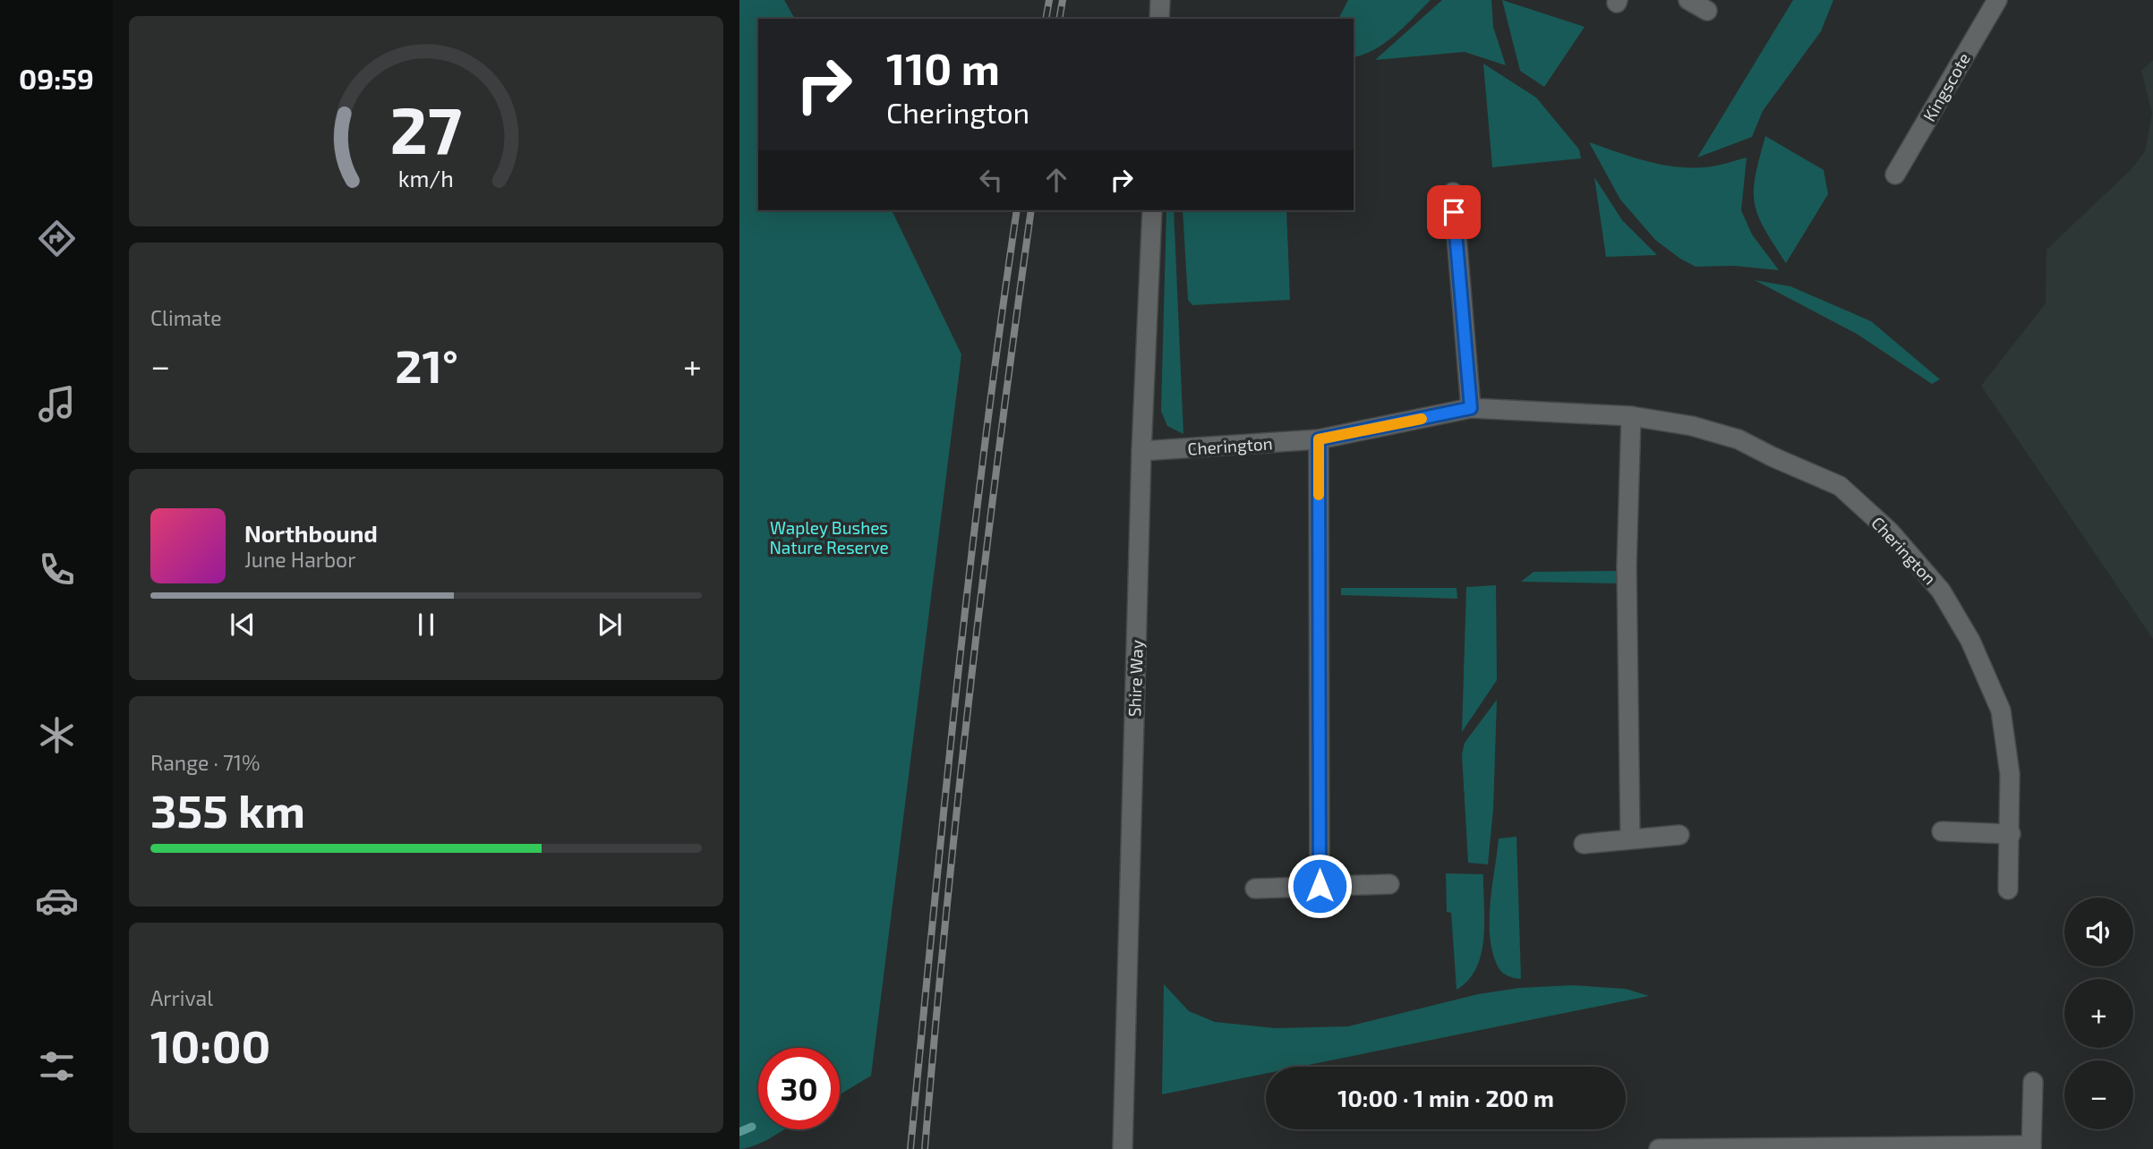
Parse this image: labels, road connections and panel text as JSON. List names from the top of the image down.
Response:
{
  "streets": {
    "street": ["Kingscote", "Cherington", "Shire Way"]
  },
  "crossings": [
    ["Cherington", "Shire Way"]
  ],
  "parks": ["Wapley Bushes Nature Reserve"],
  "page": {
    "tabs": "09:59",
    "turn": ["110 m", "Cherington"],
    "tile": [
      "Climate",
      ["Range · 71%", "355 km"],
      ["Arrival", "10:00"]
    ],
    "heat": ["−", "21°", "+"],
    "song": ["Northbound", "June Harbor"],
    "map_buttons": ["+", "−"],
    "limit": "30",
    "trip": "10:00 · 1 min · 200 m",
    "gauge": ["27", "km/h"]
  }
}
